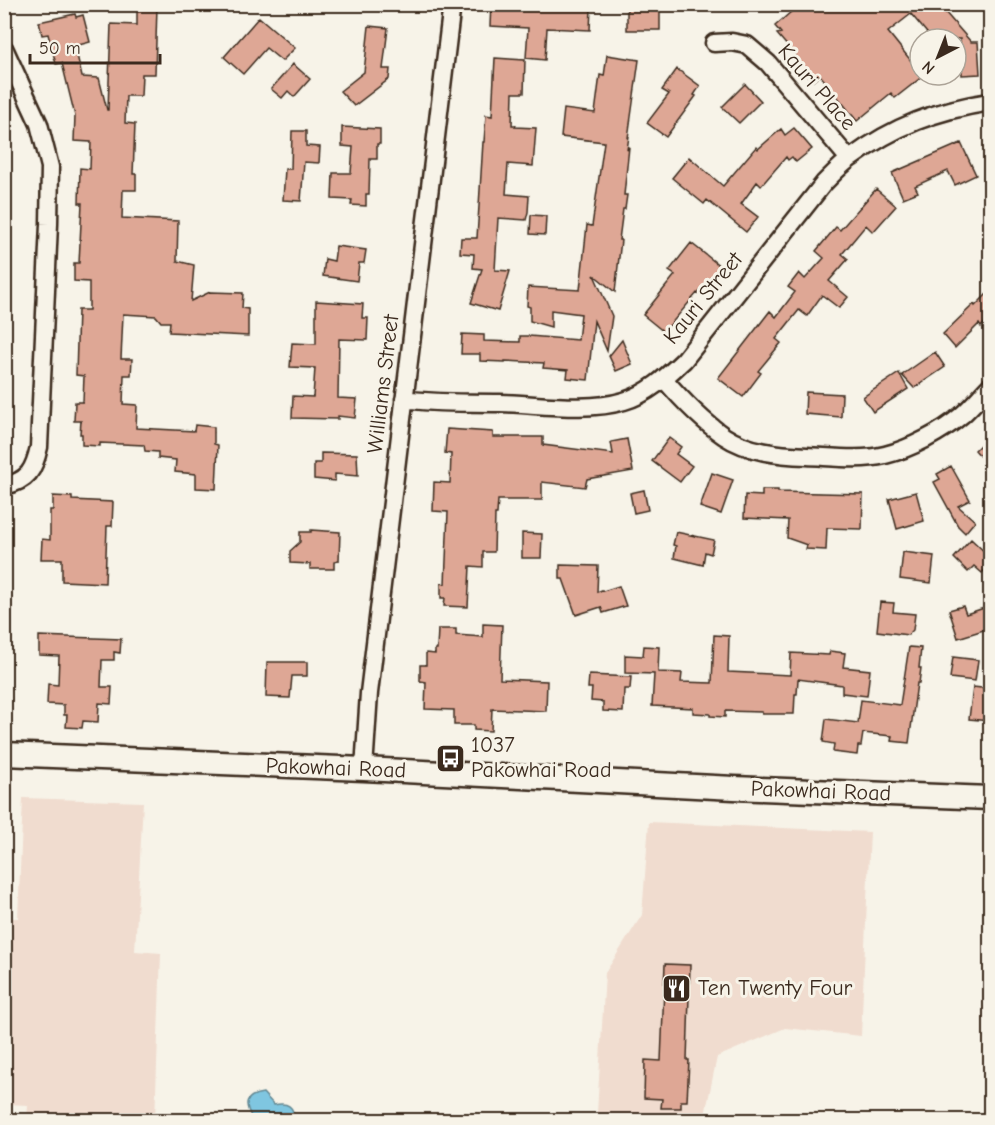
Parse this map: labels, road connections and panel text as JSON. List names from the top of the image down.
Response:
{
  "streets": {
    "main road": ["Pakowhai Road"],
    "street": ["Kauri Place", "Kauri Street", "Williams Street"]
  },
  "crossings": [
    ["Kauri Place", "Kauri Street"],
    ["Kauri Street", "Williams Street"],
    ["Williams Street", "Pakowhai Road"]
  ],
  "places": {
    "bus stop": ["1037 Pakowhai Road"],
    "restaurant": ["Ten Twenty Four"]
  },
  "scale_bar": "50 m",
  "north": "bottom left"
}
